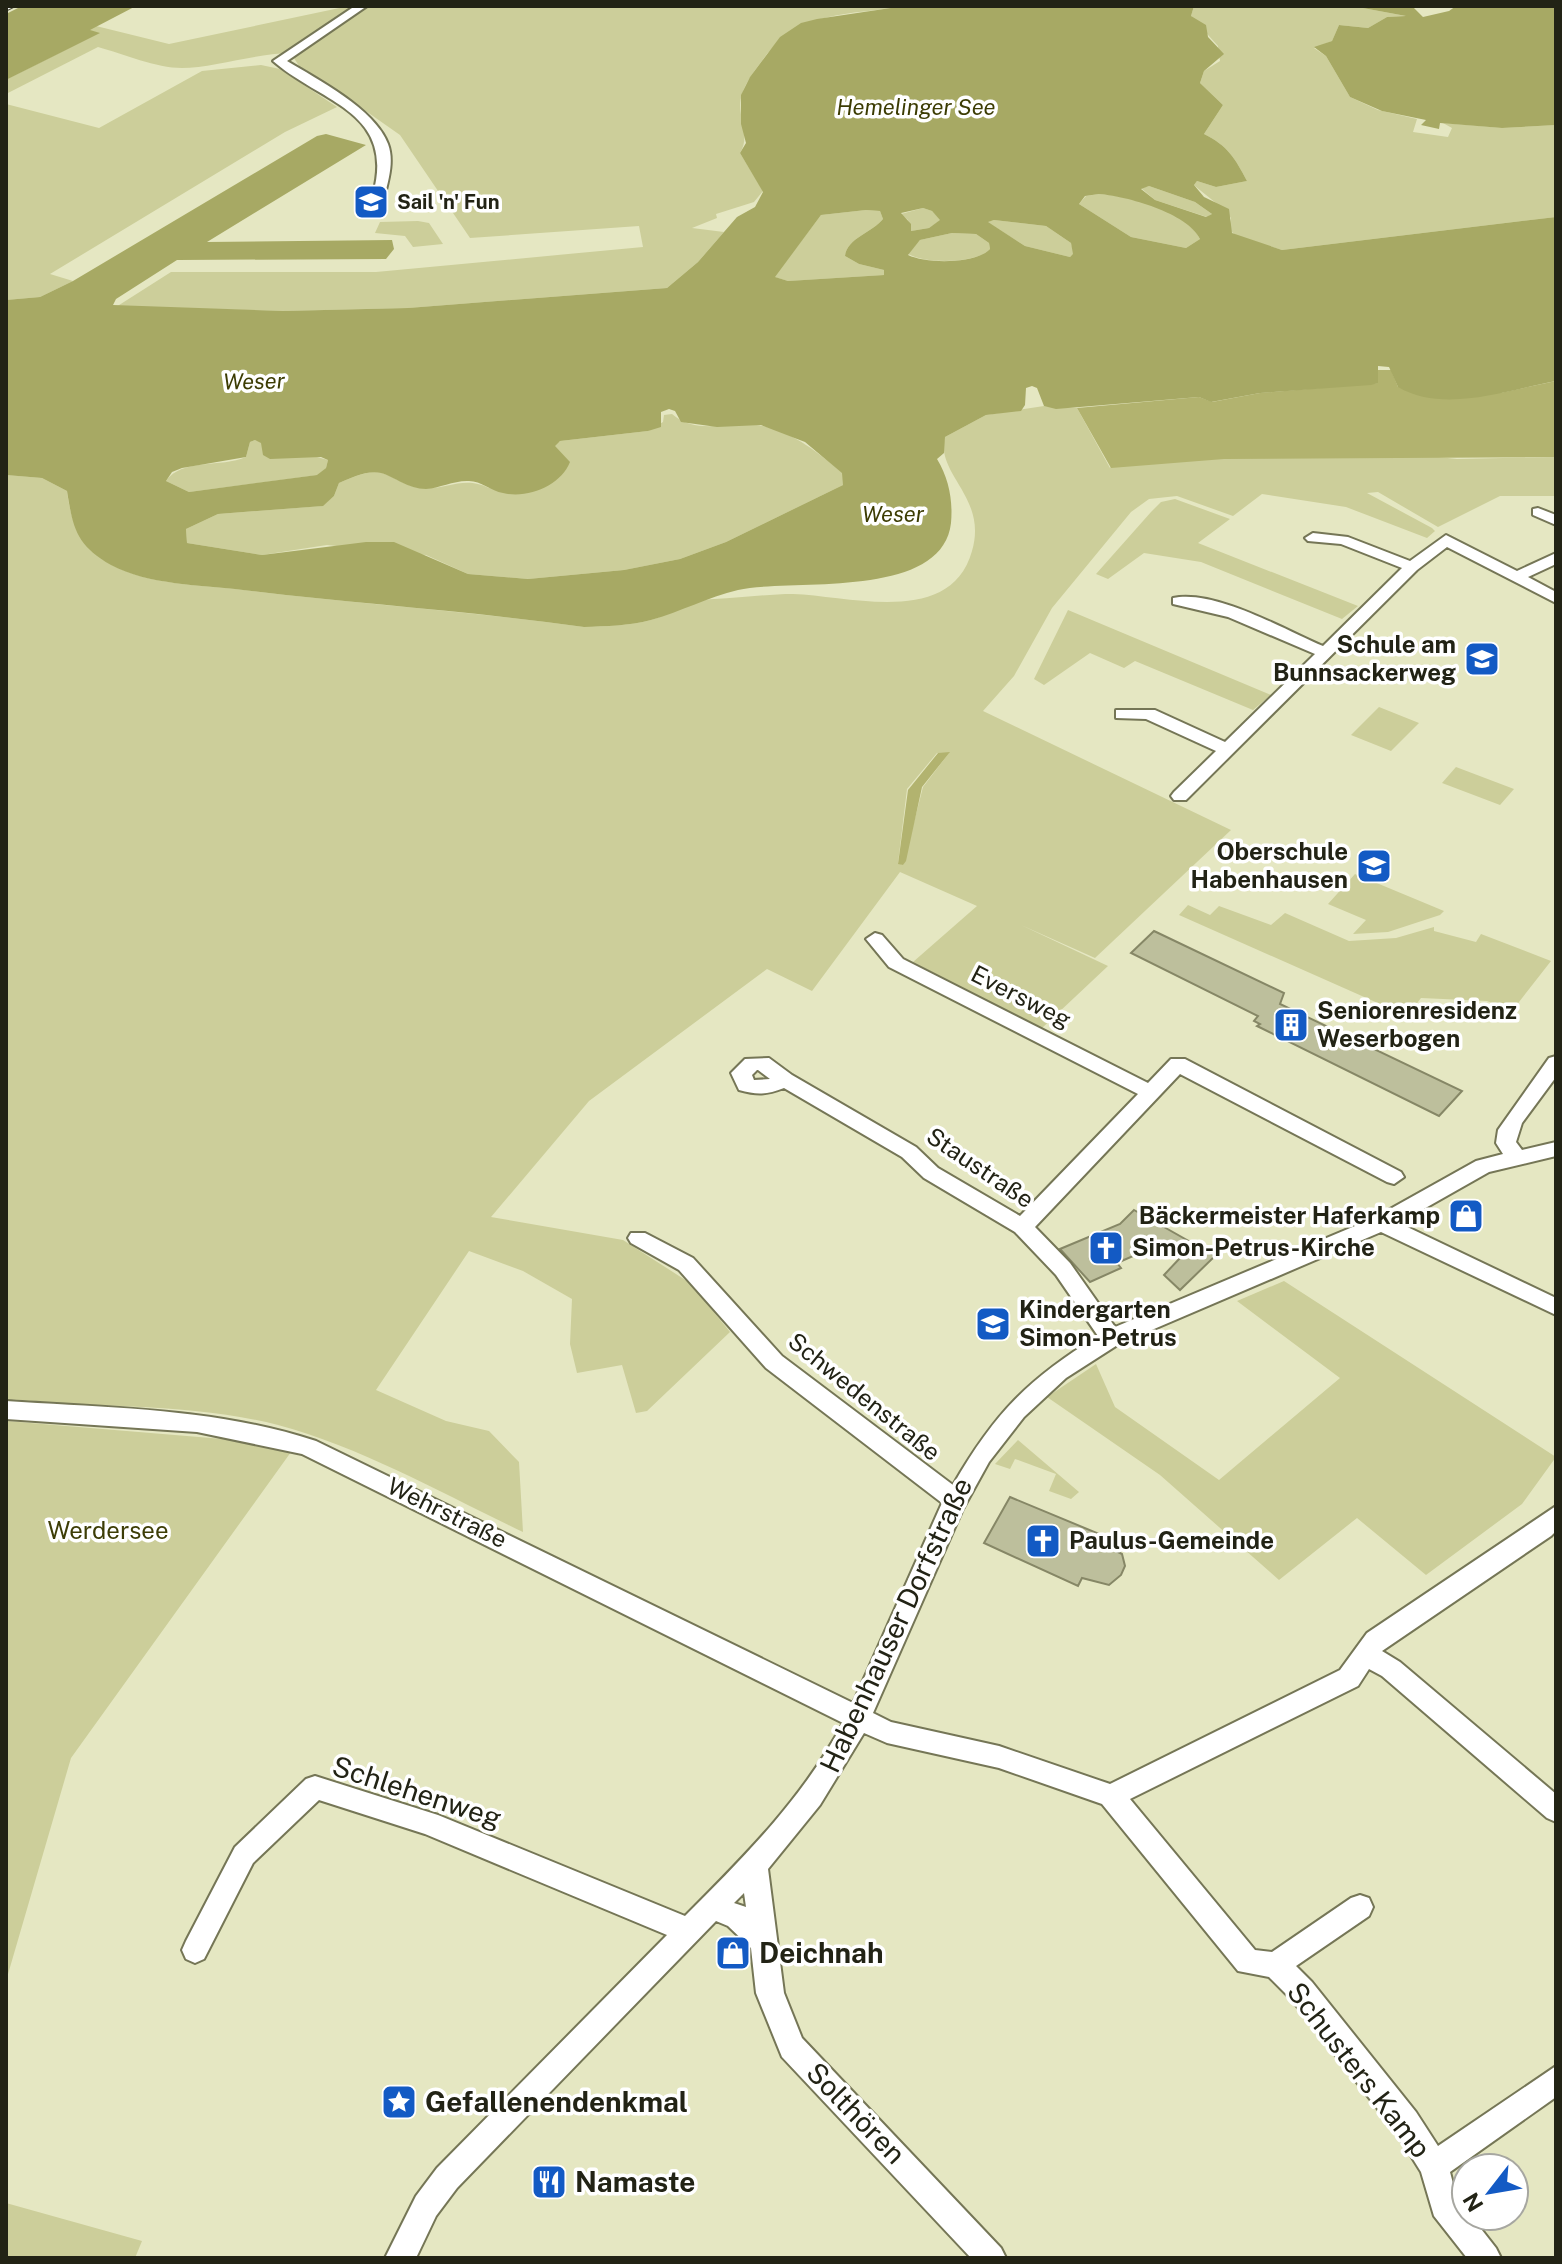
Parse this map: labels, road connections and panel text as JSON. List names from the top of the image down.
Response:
{
  "streets": {
    "street": [
      "Eversweg",
      "Staustraße",
      "Schwedenstraße",
      "Wehrstraße",
      "Habenhauser Dorfstraße",
      "Schlehenweg",
      "Schusters Kamp",
      "Solthören"
    ]
  },
  "crossings": [
    ["Staustraße", "Habenhauser Dorfstraße"],
    ["Schwedenstraße", "Habenhauser Dorfstraße"],
    ["Wehrstraße", "Habenhauser Dorfstraße"],
    ["Wehrstraße", "Schusters Kamp"],
    ["Habenhauser Dorfstraße", "Schlehenweg"],
    ["Habenhauser Dorfstraße", "Solthören"]
  ],
  "water": ["Hemelinger See", "Weser"],
  "parks": ["Werdersee"],
  "places": {
    "school or university": [
      "Sail 'n' Fun",
      "Schule am Bunnsackerweg",
      "Oberschule Habenhausen",
      "Kindergarten Simon-Petrus"
    ],
    "building": ["Seniorenresidenz Weserbogen"],
    "shop": ["Bäckermeister Haferkamp", "Deichnah"],
    "church": ["Simon-Petrus-Kirche", "Paulus-Gemeinde"],
    "place": ["Gefallenendenkmal"],
    "restaurant": ["Namaste"]
  },
  "north": "bottom left"
}
